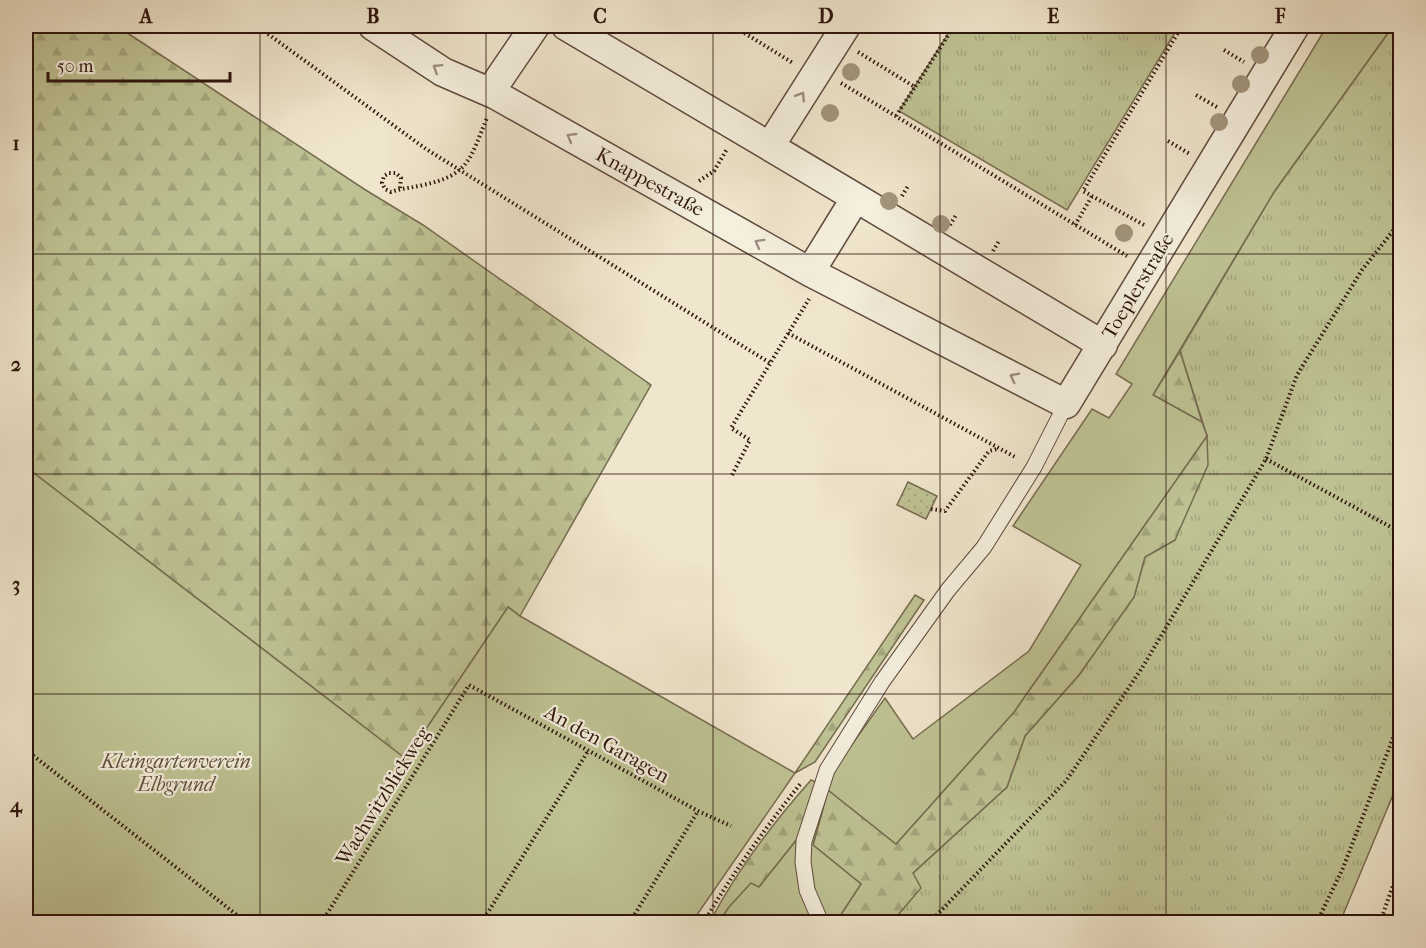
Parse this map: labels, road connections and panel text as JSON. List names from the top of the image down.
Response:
{
  "streets": {
    "street": ["Knappestraße", "Toeplerstraße"],
    "path": ["An den Garagen", "Wachwitzblickweg"]
  },
  "crossings": [
    ["Knappestraße", "Toeplerstraße"],
    ["An den Garagen", "Wachwitzblickweg"]
  ],
  "parks": ["Kleingartenverein Elbgrund"],
  "scale_bar": "50 m",
  "grid": {
    "columns": [
      "A",
      "B",
      "C",
      "D",
      "E",
      "F"
    ],
    "rows": [
      "1",
      "2",
      "3",
      "4"
    ]
  }
}
